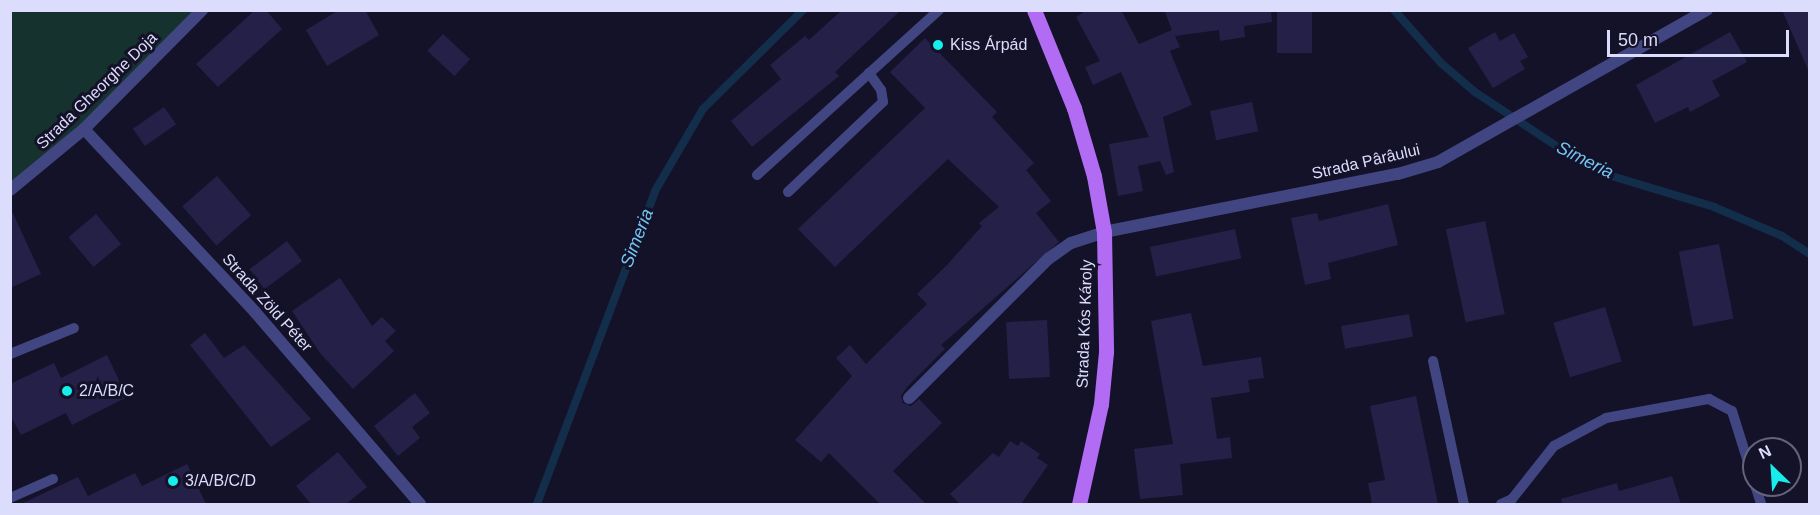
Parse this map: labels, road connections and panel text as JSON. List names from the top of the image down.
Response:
{
  "streets": {
    "main road": ["Strada Kós Károly"],
    "street": ["Strada Gheorghe Doja", "Strada Pârâului", "Strada Zöld Péter"]
  },
  "crossings": [
    ["Strada Gheorghe Doja", "Strada Zöld Péter"],
    ["Strada Pârâului", "Strada Kós Károly"]
  ],
  "water": ["Simeria"],
  "places": ["Kiss Árpád", "2/A/B/C", "3/A/B/C/D"],
  "scale_bar": "50 m",
  "north": "top left"
}
